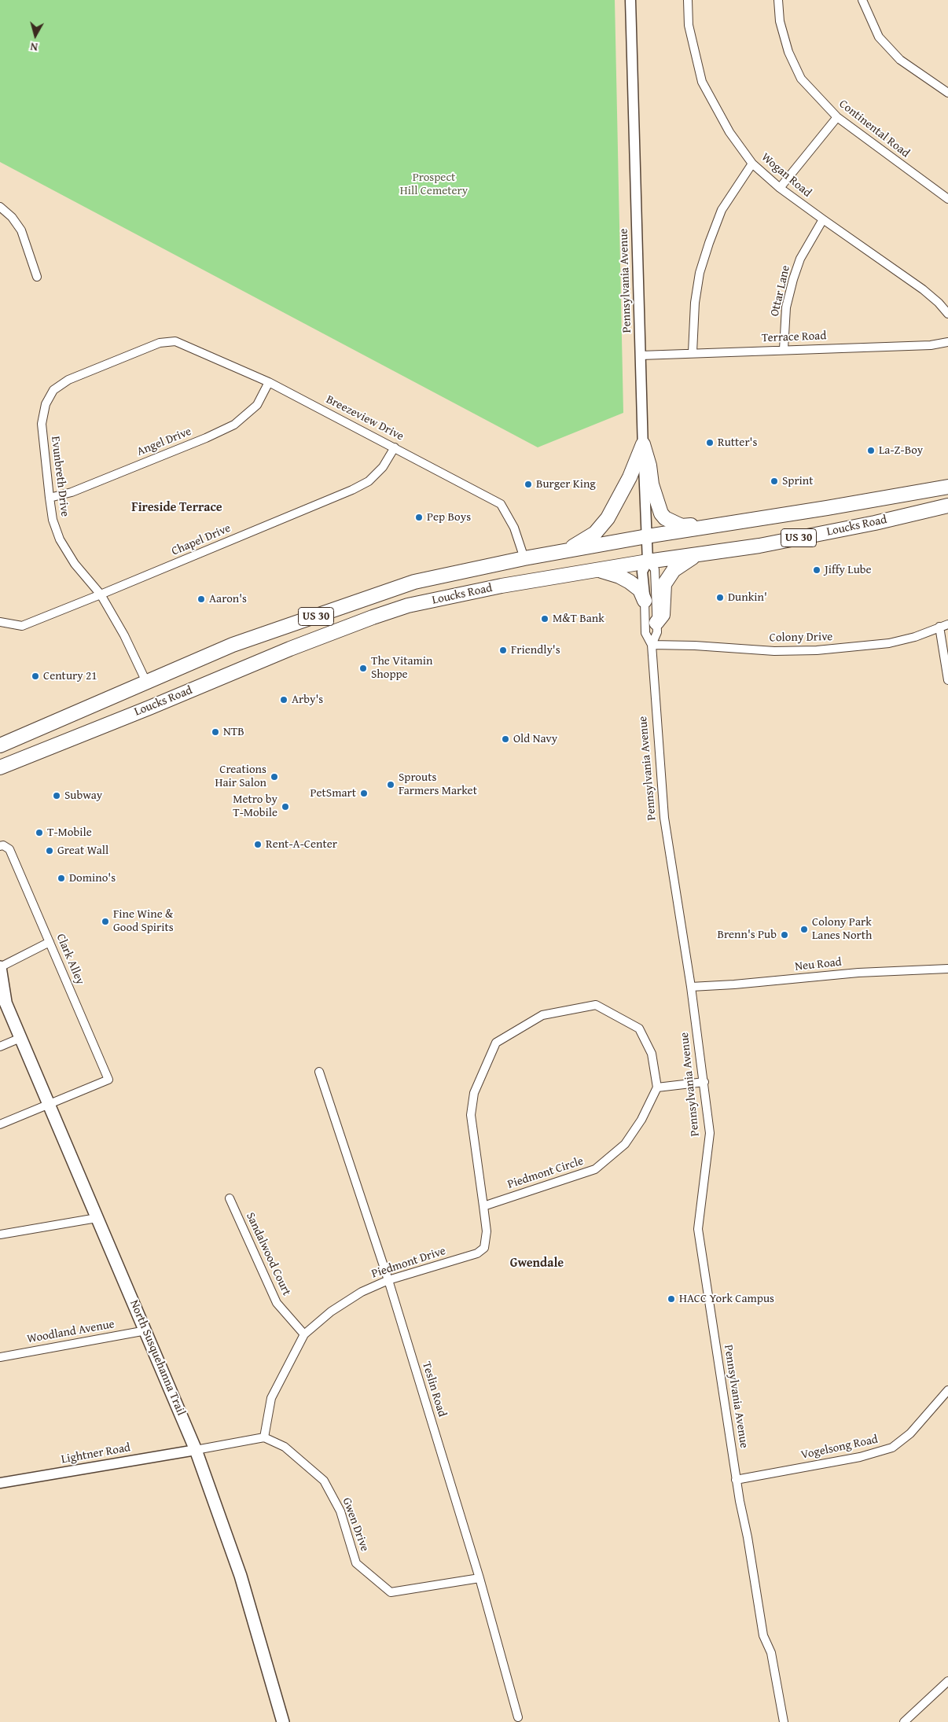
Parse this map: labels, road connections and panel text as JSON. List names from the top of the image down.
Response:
{
  "streets": {
    "highway": ["Loucks Road", "US 30"],
    "main road": ["North Susquehanna Trail"],
    "street": [
      "Continental Road",
      "Wogan Road",
      "Pennsylvania Avenue",
      "Ottar Lane",
      "Terrace Road",
      "Breezeview Drive",
      "Angel Drive",
      "Evunbreth Drive",
      "Chapel Drive",
      "Colony Drive",
      "Clark Alley",
      "Neu Road",
      "Piedmont Circle",
      "Sandalwood Court",
      "Piedmont Drive",
      "Woodland Avenue",
      "Teslin Road",
      "Vogelsong Road",
      "Lightner Road",
      "Gwen Drive"
    ]
  },
  "crossings": [
    ["Wogan Road", "Ottar Lane"],
    ["Pennsylvania Avenue", "Terrace Road"],
    ["Pennsylvania Avenue", "Loucks Road"],
    ["Pennsylvania Avenue", "Colony Drive"],
    ["Pennsylvania Avenue", "Neu Road"],
    ["Pennsylvania Avenue", "Vogelsong Road"],
    ["Ottar Lane", "Terrace Road"],
    ["Breezeview Drive", "Angel Drive"],
    ["Breezeview Drive", "Evunbreth Drive"],
    ["Breezeview Drive", "Loucks Road"],
    ["Breezeview Drive", "Chapel Drive"],
    ["Angel Drive", "Evunbreth Drive"],
    ["Evunbreth Drive", "Loucks Road"],
    ["Evunbreth Drive", "Chapel Drive"],
    ["Clark Alley", "North Susquehanna Trail"],
    ["Piedmont Circle", "Piedmont Drive"],
    ["Sandalwood Court", "Piedmont Drive"],
    ["Piedmont Drive", "Teslin Road"],
    ["Piedmont Drive", "Gwen Drive"],
    ["Woodland Avenue", "North Susquehanna Trail"],
    ["North Susquehanna Trail", "Lightner Road"],
    ["Teslin Road", "Gwen Drive"]
  ],
  "districts": ["Fireside Terrace", "Gwendale"],
  "parks": ["Prospect Hill Cemetery"],
  "places": [
    "Rutter's",
    "La-Z-Boy",
    "Sprint",
    "Burger King",
    "Pep Boys",
    "Jiffy Lube",
    "Dunkin'",
    "Aaron's",
    "M&T Bank",
    "Friendly's",
    "The Vitamin Shoppe",
    "Century 21",
    "Arby's",
    "NTB",
    "Old Navy",
    "Creations Hair Salon",
    "Sprouts Farmers Market",
    "PetSmart",
    "Subway",
    "Metro by T-Mobile",
    "T-Mobile",
    "Rent-A-Center",
    "Great Wall",
    "Domino's",
    "Fine Wine & Good Spirits",
    "Colony Park Lanes North",
    "Brenn's Pub",
    "HACC York Campus"
  ],
  "north": "bottom"
}
